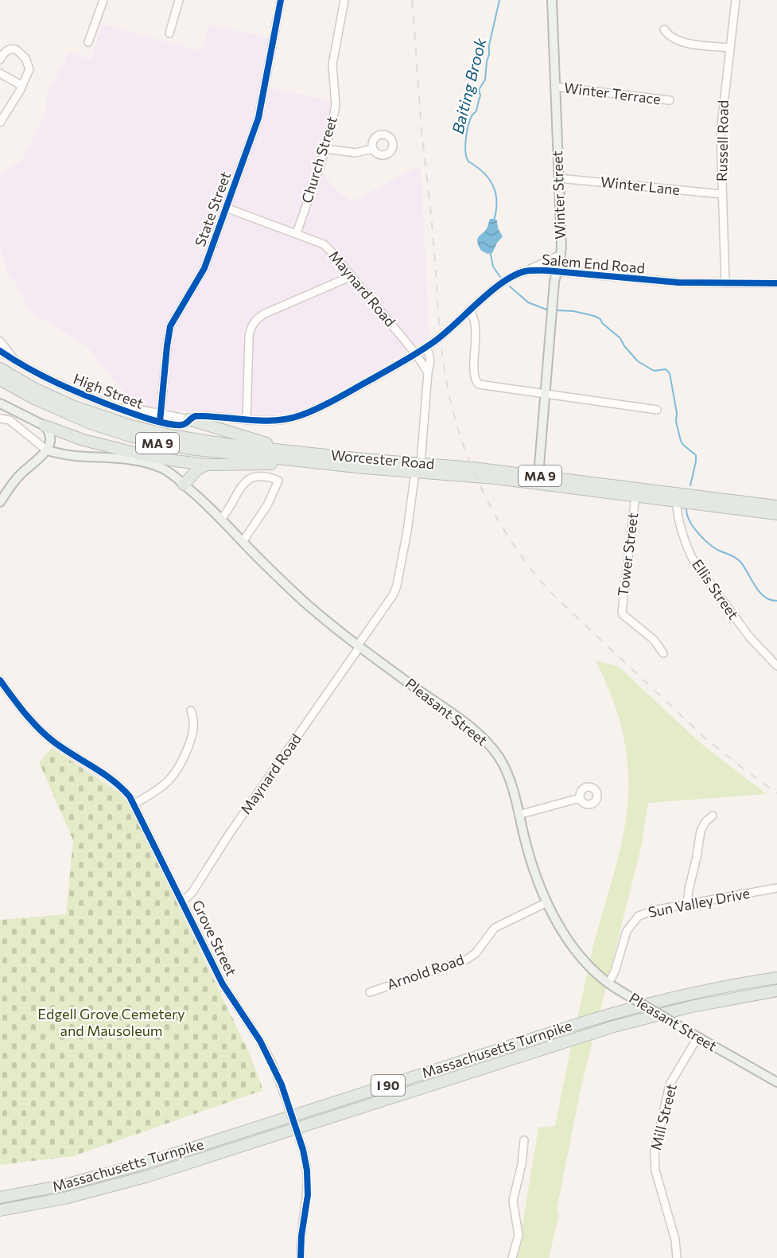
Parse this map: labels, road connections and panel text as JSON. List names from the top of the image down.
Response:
{
  "streets": {
    "highway": [
      "MA 9",
      "Worcester Road",
      "Massachusetts Turnpike",
      "I 90"
    ],
    "main road": ["Winter Street", "Pleasant Street"],
    "street": [
      "Winter Terrace",
      "Russell Road",
      "Church Street",
      "Winter Lane",
      "State Street",
      "Salem End Road",
      "Maynard Road",
      "High Street",
      "Tower Street",
      "Ellis Street",
      "Sun Valley Drive",
      "Grove Street",
      "Arnold Road",
      "Mill Street"
    ]
  },
  "crossings": [
    ["Winter Terrace", "Winter Street"],
    ["Russell Road", "Winter Lane"],
    ["Russell Road", "Salem End Road"],
    ["Church Street", "Maynard Road"],
    ["Winter Lane", "Winter Street"],
    ["Winter Street", "Salem End Road"],
    ["Winter Street", "Worcester Road"],
    ["State Street", "Maynard Road"],
    ["State Street", "High Street"],
    ["Salem End Road", "Maynard Road"],
    ["Salem End Road", "High Street"],
    ["Maynard Road", "Worcester Road"],
    ["Maynard Road", "Pleasant Street"],
    ["Maynard Road", "Grove Street"],
    ["Worcester Road", "Tower Street"],
    ["Worcester Road", "Ellis Street"],
    ["Pleasant Street", "Sun Valley Drive"],
    ["Pleasant Street", "Arnold Road"],
    ["Pleasant Street", "Mill Street"]
  ],
  "water": ["Baiting Brook"],
  "parks": ["Edgell Grove Cemetery and Mausoleum"]
}
